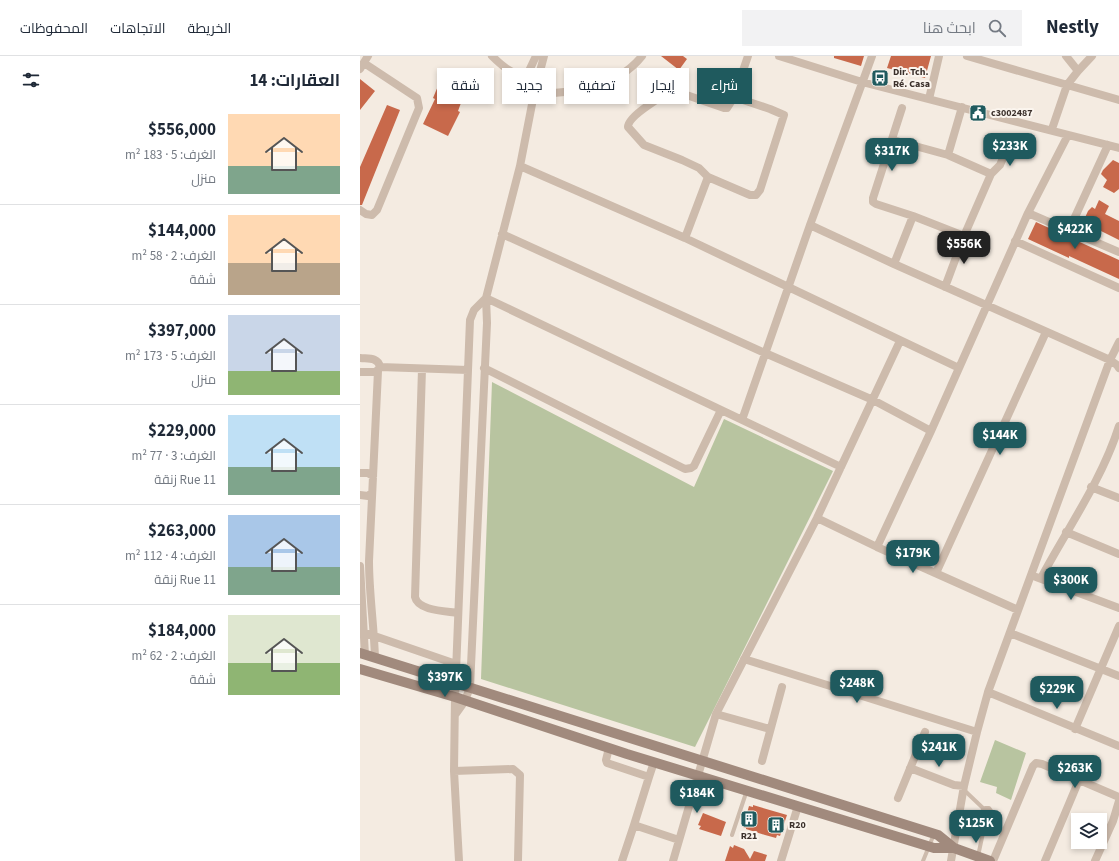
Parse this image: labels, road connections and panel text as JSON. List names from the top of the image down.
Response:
{
  "places": {
    "bus stop": ["Dir. Tch. Ré. Casa"],
    "public building": ["c3002487"],
    "building": ["R21", "R20"]
  },
  "page": {
    "header": "Nestly",
    "search": "ابحث هنا",
    "nav": ["الخريطة", "الاتجاهات", "المحفوظات"],
    "heading": "العقارات: 14",
    "chip": [
      "شراء",
      "إيجار",
      "تصفية",
      "جديد",
      "شقة"
    ],
    "list": [
      {
        "name": "$556,000",
        "note": "الغرف: 5 · 183 m² · منزل"
      },
      {
        "name": "$144,000",
        "note": "الغرف: 2 · 58 m² · شقة"
      },
      {
        "name": "$397,000",
        "note": "الغرف: 5 · 173 m² · منزل"
      },
      {
        "name": "$229,000",
        "note": "الغرف: 3 · 77 m² · Rue 11 زنقة"
      },
      {
        "name": "$263,000",
        "note": "الغرف: 4 · 112 m² · Rue 11 زنقة"
      },
      {
        "name": "$184,000",
        "note": "الغرف: 2 · 62 m² · شقة"
      }
    ],
    "price": [
      "$233K",
      "$317K",
      "$422K",
      "$556K",
      "$144K",
      "$179K",
      "$300K",
      "$397K",
      "$248K",
      "$229K",
      "$241K",
      "$263K",
      "$184K",
      "$125K"
    ]
  }
}
